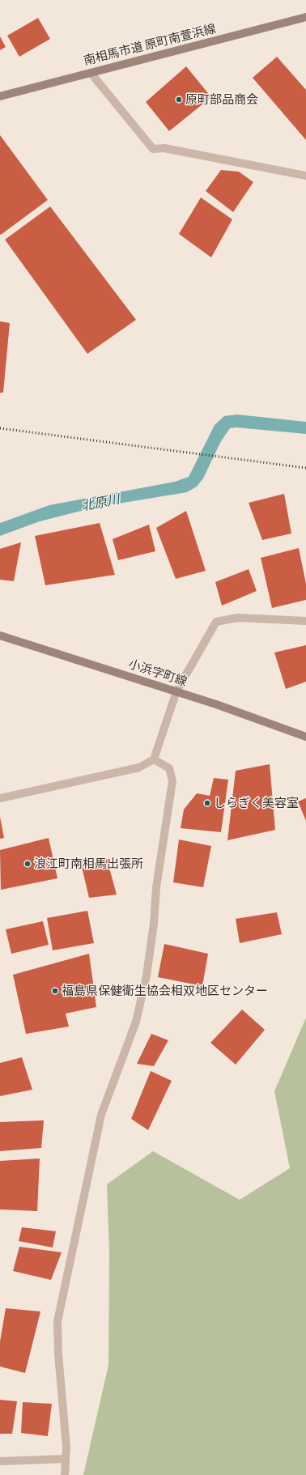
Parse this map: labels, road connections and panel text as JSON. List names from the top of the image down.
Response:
{
  "streets": {
    "main road": ["南相馬市道 原町南萱浜線", "小浜字町線"]
  },
  "water": ["北原川"],
  "places": [
    "原町部品商会",
    "しらぎく美容室",
    "浪江町南相馬出張所",
    "福島県保健衛生協会相双地区センター"
  ]
}
